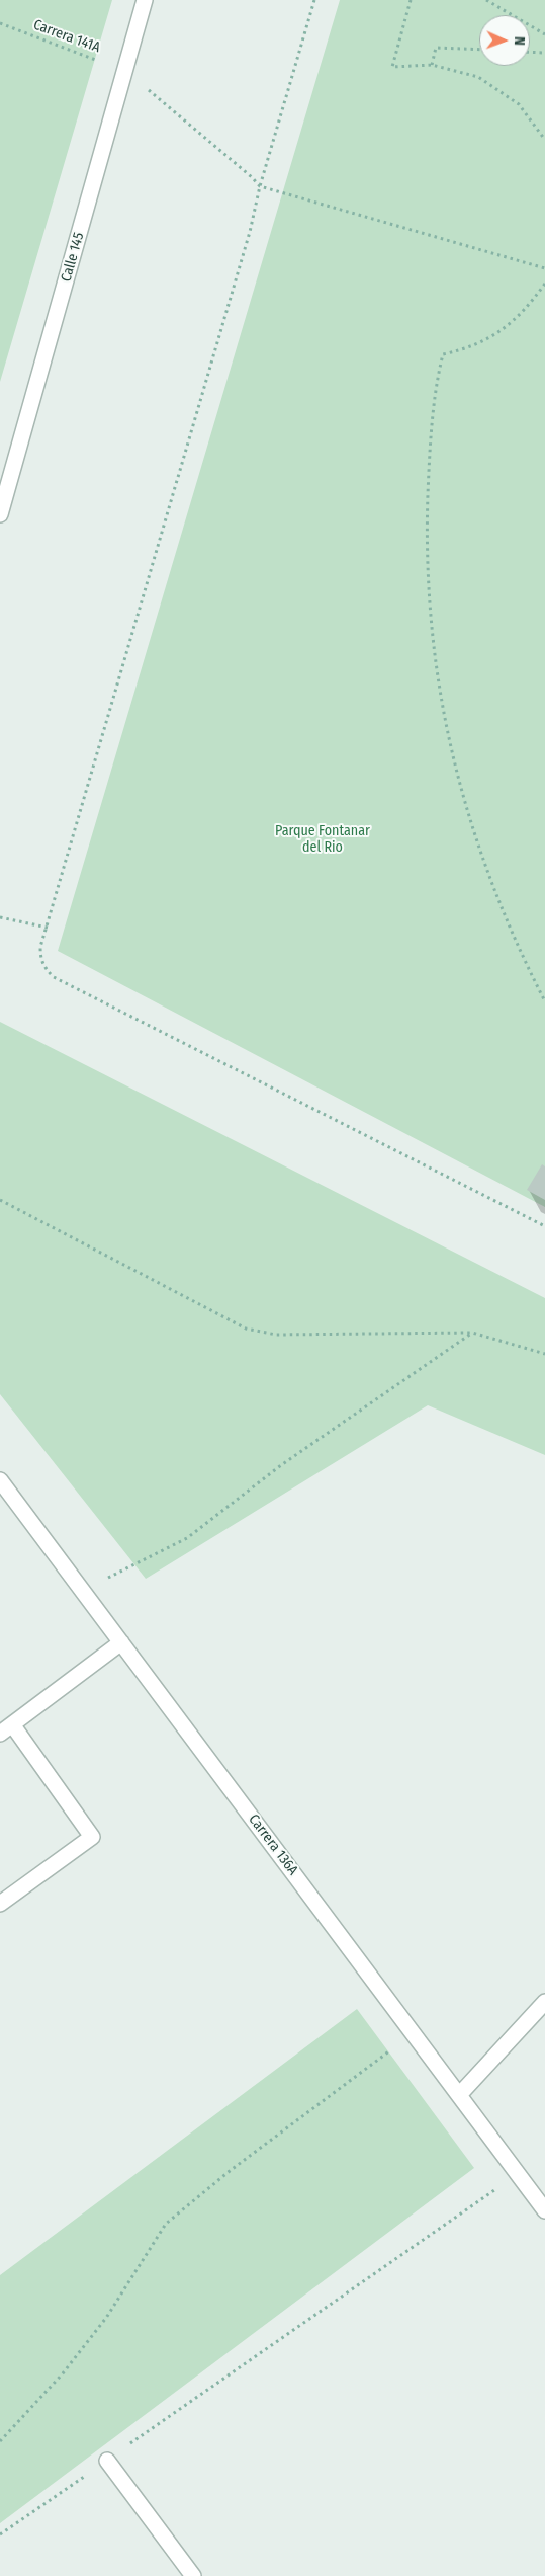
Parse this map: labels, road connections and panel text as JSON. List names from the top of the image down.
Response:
{
  "streets": {
    "street": ["Calle 145", "Carrera 136A"],
    "path": ["Carrera 141A"]
  },
  "crossings": [
    ["Carrera 141A", "Calle 145"]
  ],
  "parks": ["Parque Fontanar del Rio"],
  "north": "right"
}
